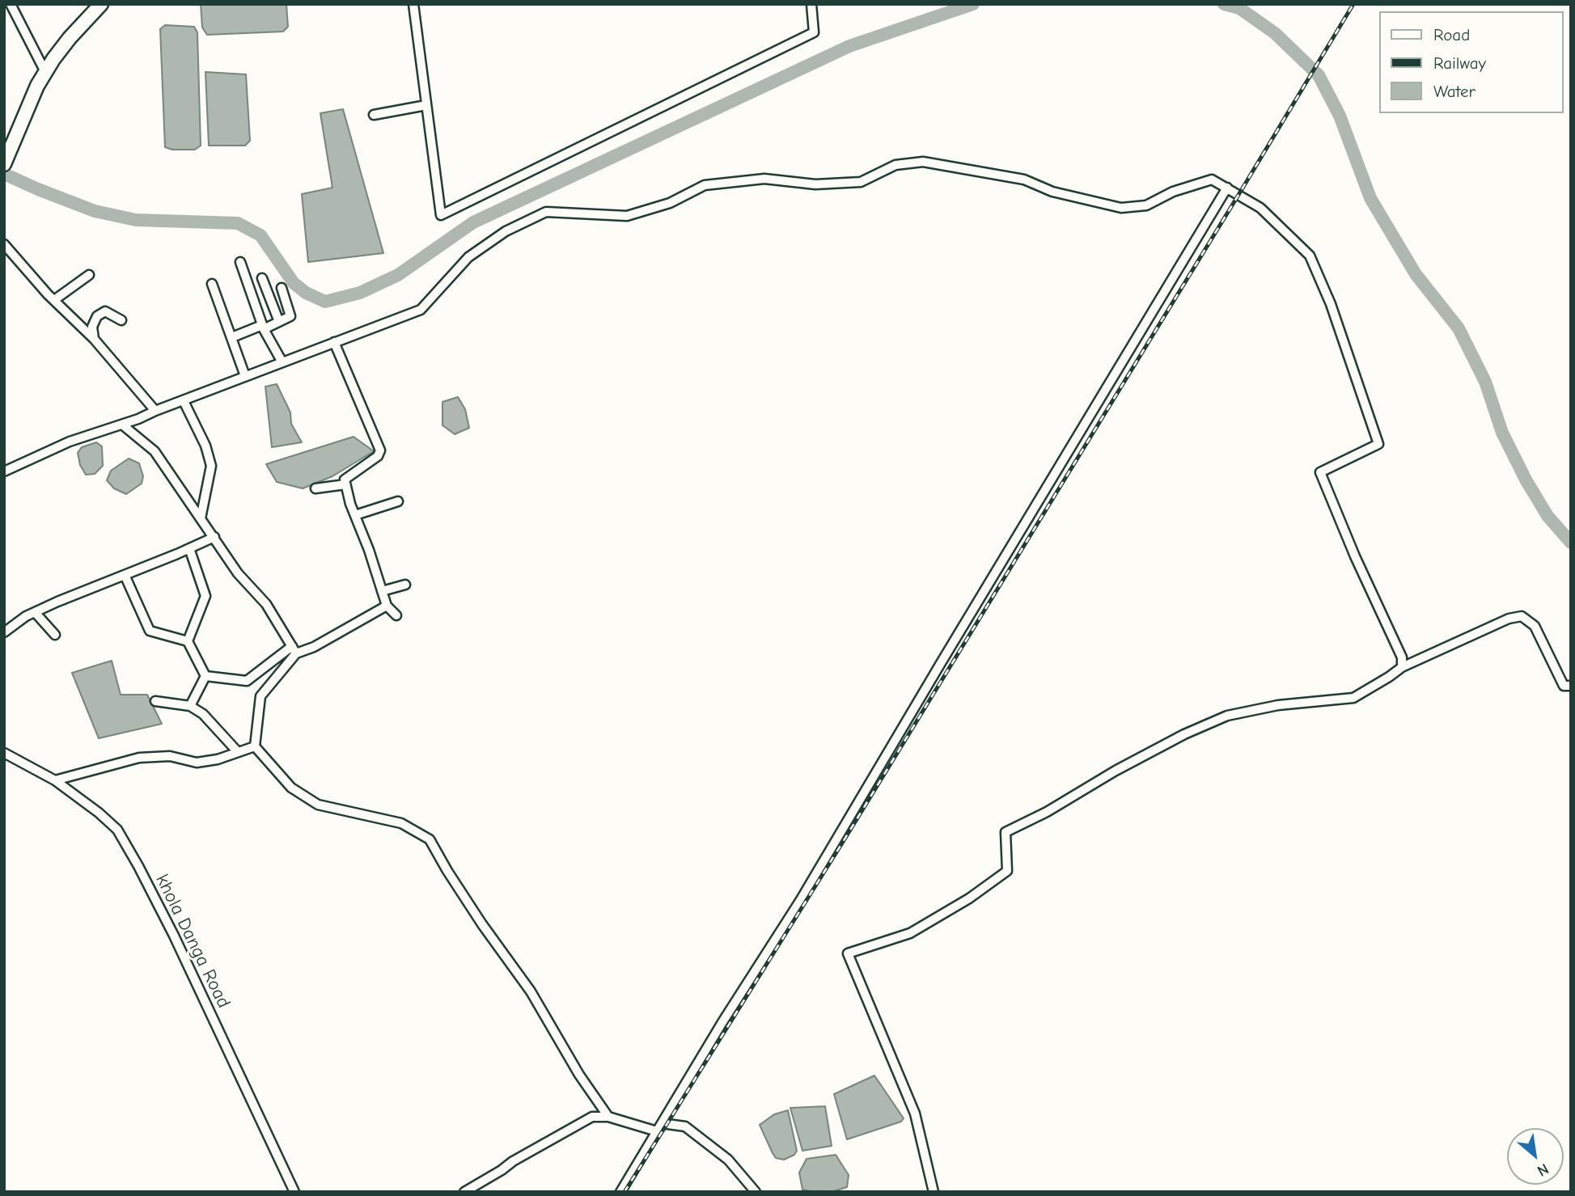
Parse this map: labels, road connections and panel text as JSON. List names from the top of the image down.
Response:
{
  "streets": {
    "street": ["khola Danga Road"]
  },
  "legend": ["Road", "Railway", "Water"],
  "north": "bottom right"
}
